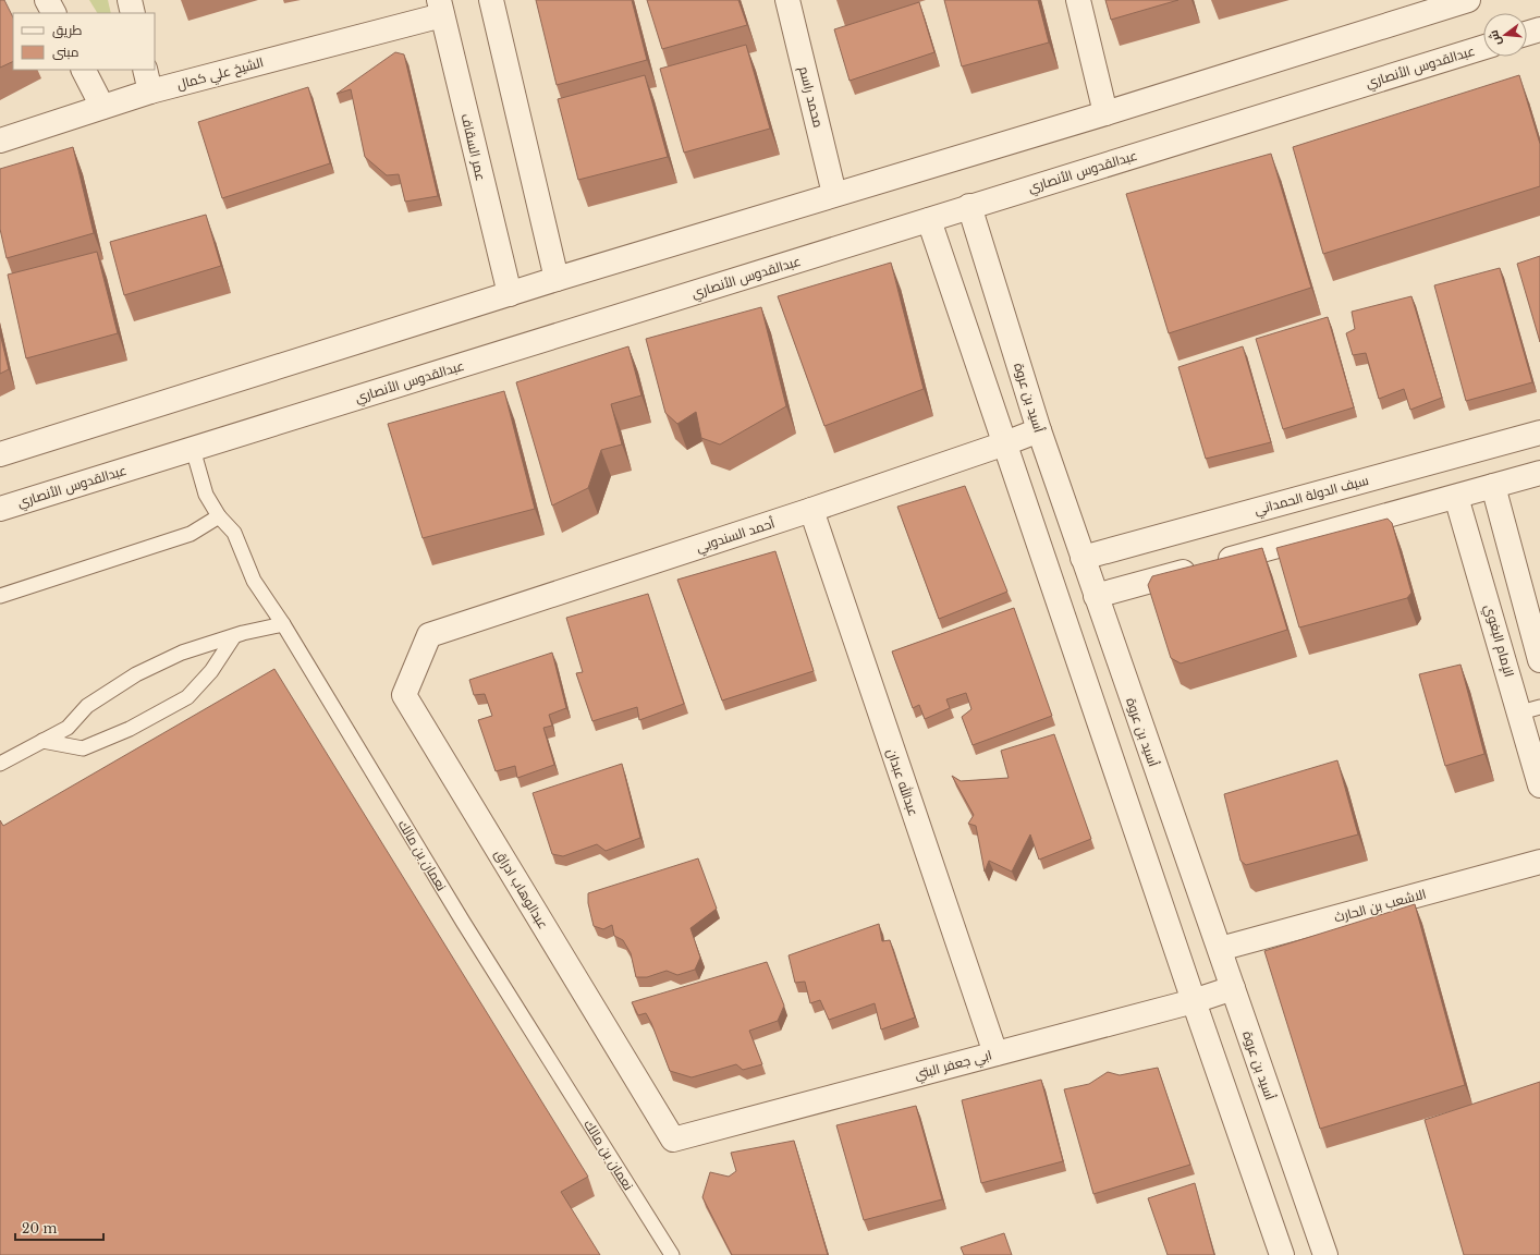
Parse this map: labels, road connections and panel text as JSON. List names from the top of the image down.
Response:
{
  "streets": {
    "street": [
      "عبدالقدوس الأنصاري",
      "الشيخ علي كمال",
      "محمد راسم",
      "عمر السقاف",
      "أسيد بن عروة",
      "سيف الدولة الحمداني",
      "أحمد السندوبي",
      "الإمام البغوي",
      "عبدالله عبدان",
      "عبدالوهاب ادراق",
      "الاشعب بن الحارث",
      "ابي جعفر البتي"
    ],
    "lane": ["نعمان بن مالك"]
  },
  "crossings": [
    ["عبدالقدوس الأنصاري", "أسيد بن عروة"],
    ["عبدالقدوس الأنصاري", "نعمان بن مالك"],
    ["الشيخ علي كمال", "عمر السقاف"],
    ["أسيد بن عروة", "سيف الدولة الحمداني"],
    ["أسيد بن عروة", "أحمد السندوبي"],
    ["أسيد بن عروة", "الاشعب بن الحارث"],
    ["أسيد بن عروة", "ابي جعفر البتي"],
    ["أحمد السندوبي", "عبدالله عبدان"],
    ["أحمد السندوبي", "عبدالوهاب ادراق"],
    ["عبدالله عبدان", "ابي جعفر البتي"],
    ["عبدالوهاب ادراق", "ابي جعفر البتي"]
  ],
  "legend": ["طريق", "مبنى"],
  "scale_bar": "20 m",
  "north": "left"
}
